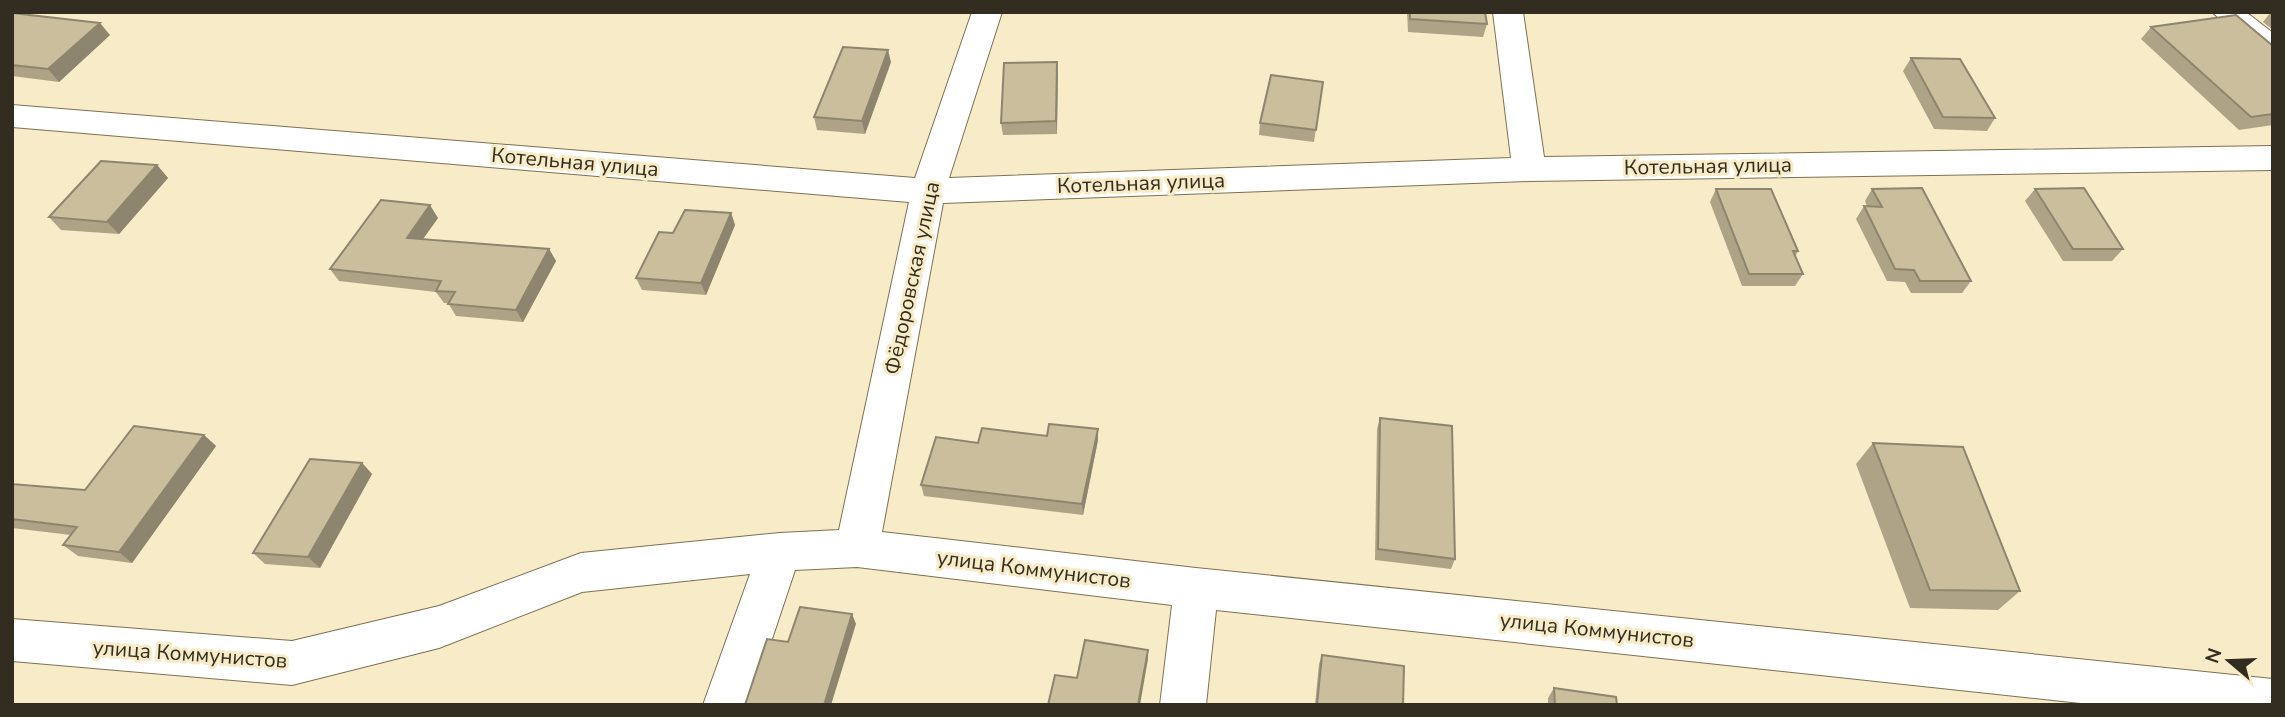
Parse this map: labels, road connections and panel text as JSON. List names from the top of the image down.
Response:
{
  "streets": {
    "street": ["Котельная улица", "Фёдоровская улица", "улица Коммунистов"]
  },
  "crossings": [
    ["Котельная улица", "Фёдоровская улица"],
    ["Фёдоровская улица", "улица Коммунистов"]
  ],
  "north": "left"
}
